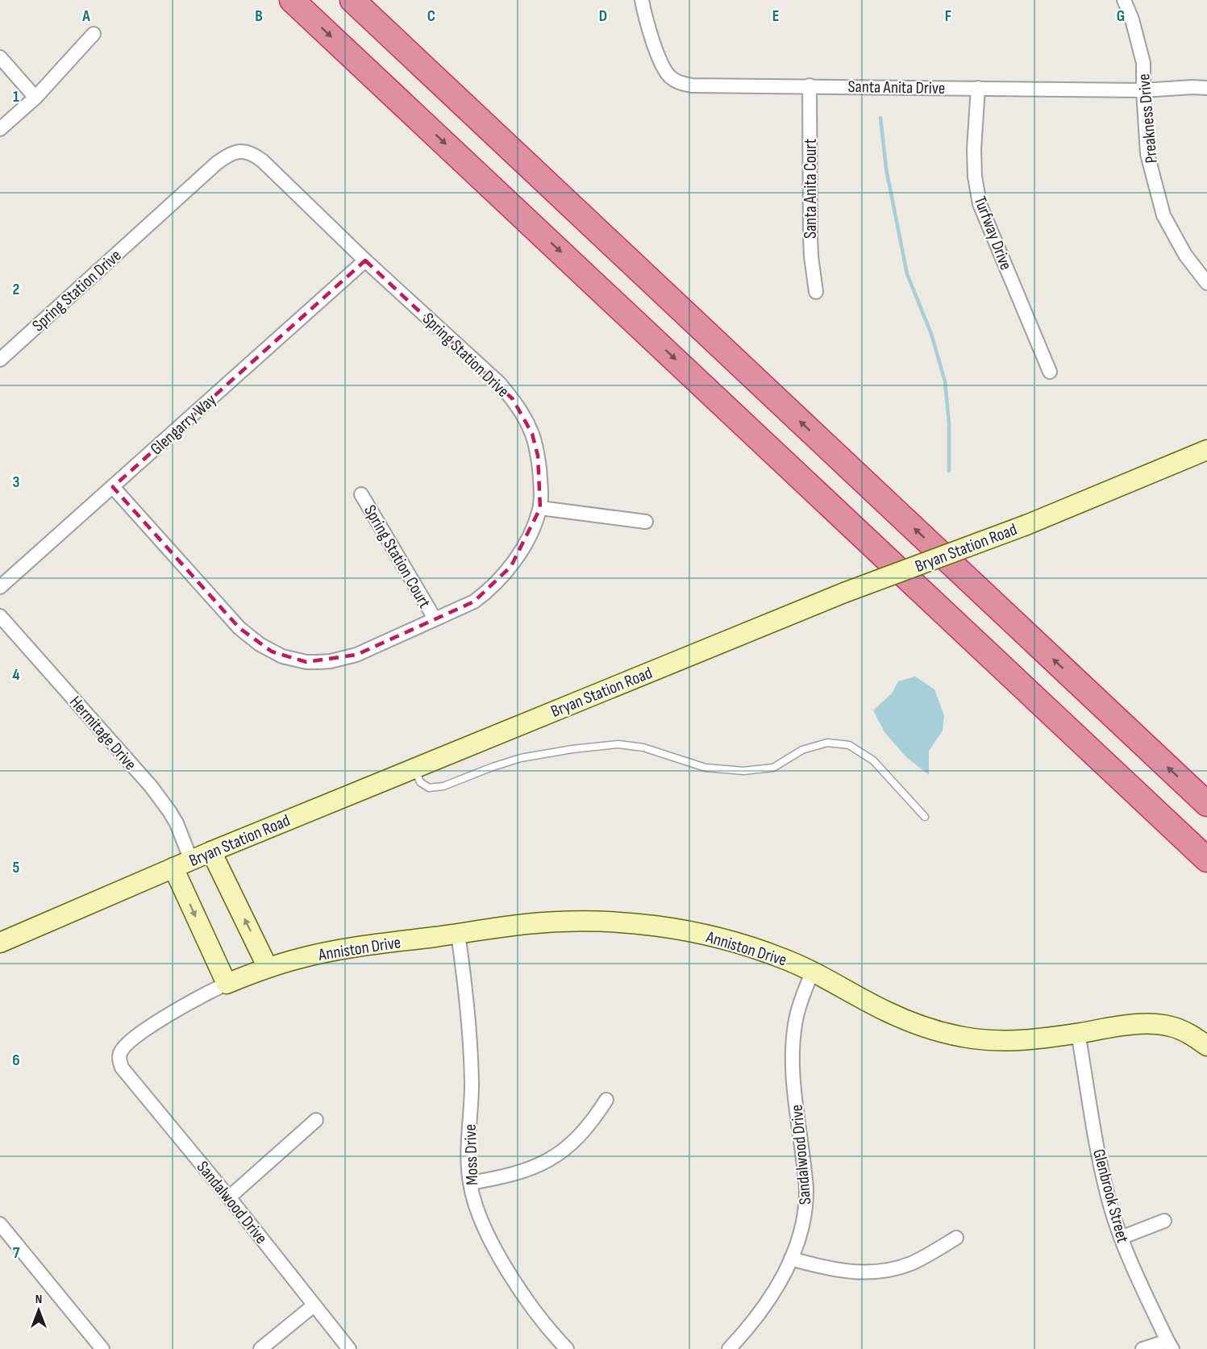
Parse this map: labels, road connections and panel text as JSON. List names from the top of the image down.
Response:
{
  "streets": {
    "main road": ["Bryan Station Road", "Anniston Drive"],
    "street": [
      "Santa Anita Drive",
      "Preakness Drive",
      "Santa Anita Court",
      "Turfway Drive",
      "Spring Station Drive",
      "Glengarry Way",
      "Spring Station Court",
      "Hermitage Drive",
      "Moss Drive",
      "Sandalwood Drive",
      "Glenbrook Street"
    ]
  },
  "crossings": [
    ["Santa Anita Drive", "Preakness Drive"],
    ["Santa Anita Drive", "Santa Anita Court"],
    ["Santa Anita Drive", "Turfway Drive"],
    ["Spring Station Drive", "Glengarry Way"],
    ["Spring Station Drive", "Spring Station Court"],
    ["Bryan Station Road", "Hermitage Drive"],
    ["Anniston Drive", "Moss Drive"],
    ["Anniston Drive", "Sandalwood Drive"],
    ["Anniston Drive", "Glenbrook Street"]
  ],
  "north": "top",
  "grid": {
    "columns": [
      "A",
      "B",
      "C",
      "D",
      "E",
      "F",
      "G"
    ],
    "rows": [
      "1",
      "2",
      "3",
      "4",
      "5",
      "6",
      "7"
    ]
  }
}
